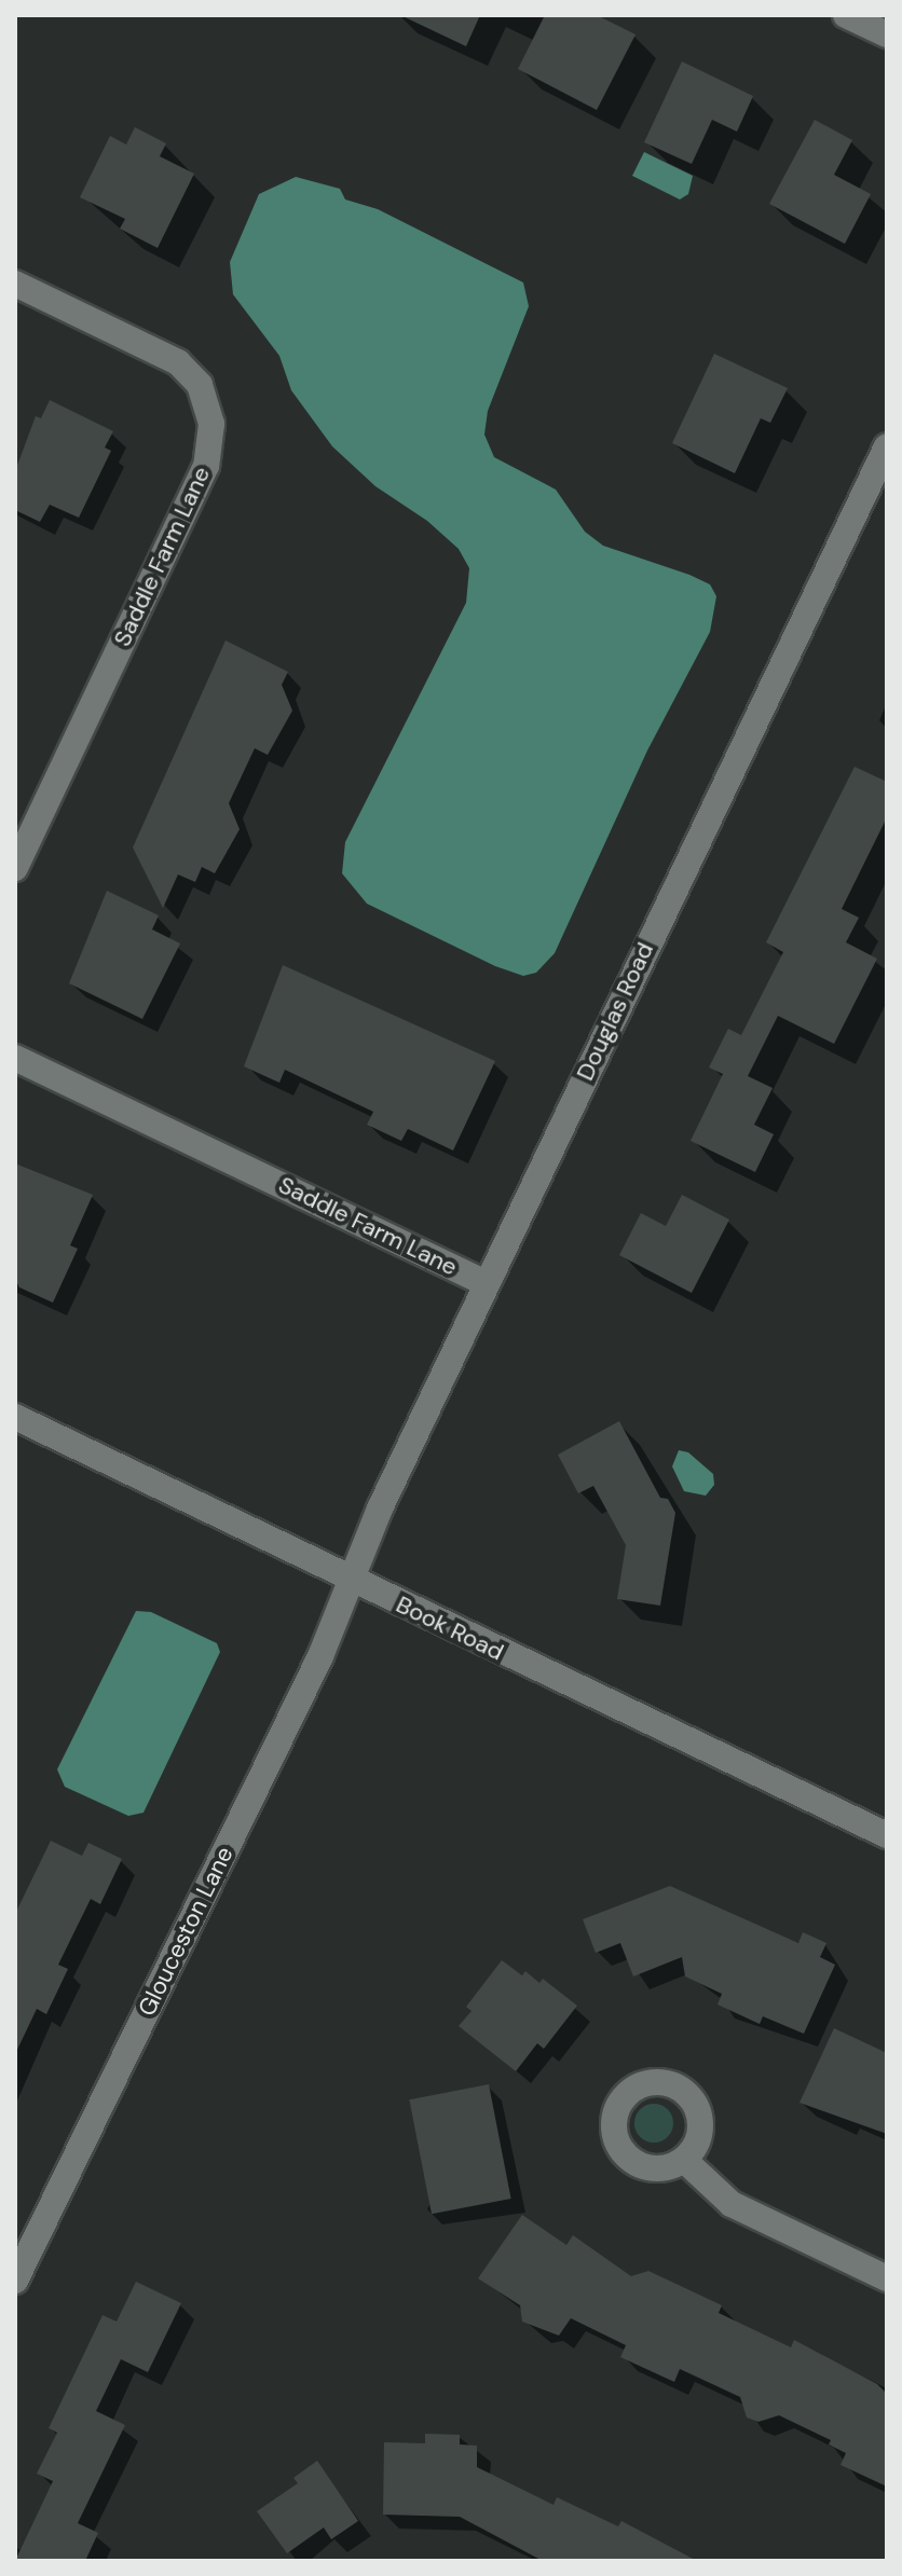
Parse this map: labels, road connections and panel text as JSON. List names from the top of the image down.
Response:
{
  "streets": {
    "street": [
      "Saddle Farm Lane",
      "Douglas Road",
      "Book Road",
      "Glouceston Lane"
    ]
  },
  "crossings": [
    ["Saddle Farm Lane", "Douglas Road"],
    ["Douglas Road", "Book Road"],
    ["Douglas Road", "Glouceston Lane"],
    ["Book Road", "Glouceston Lane"]
  ]
}
